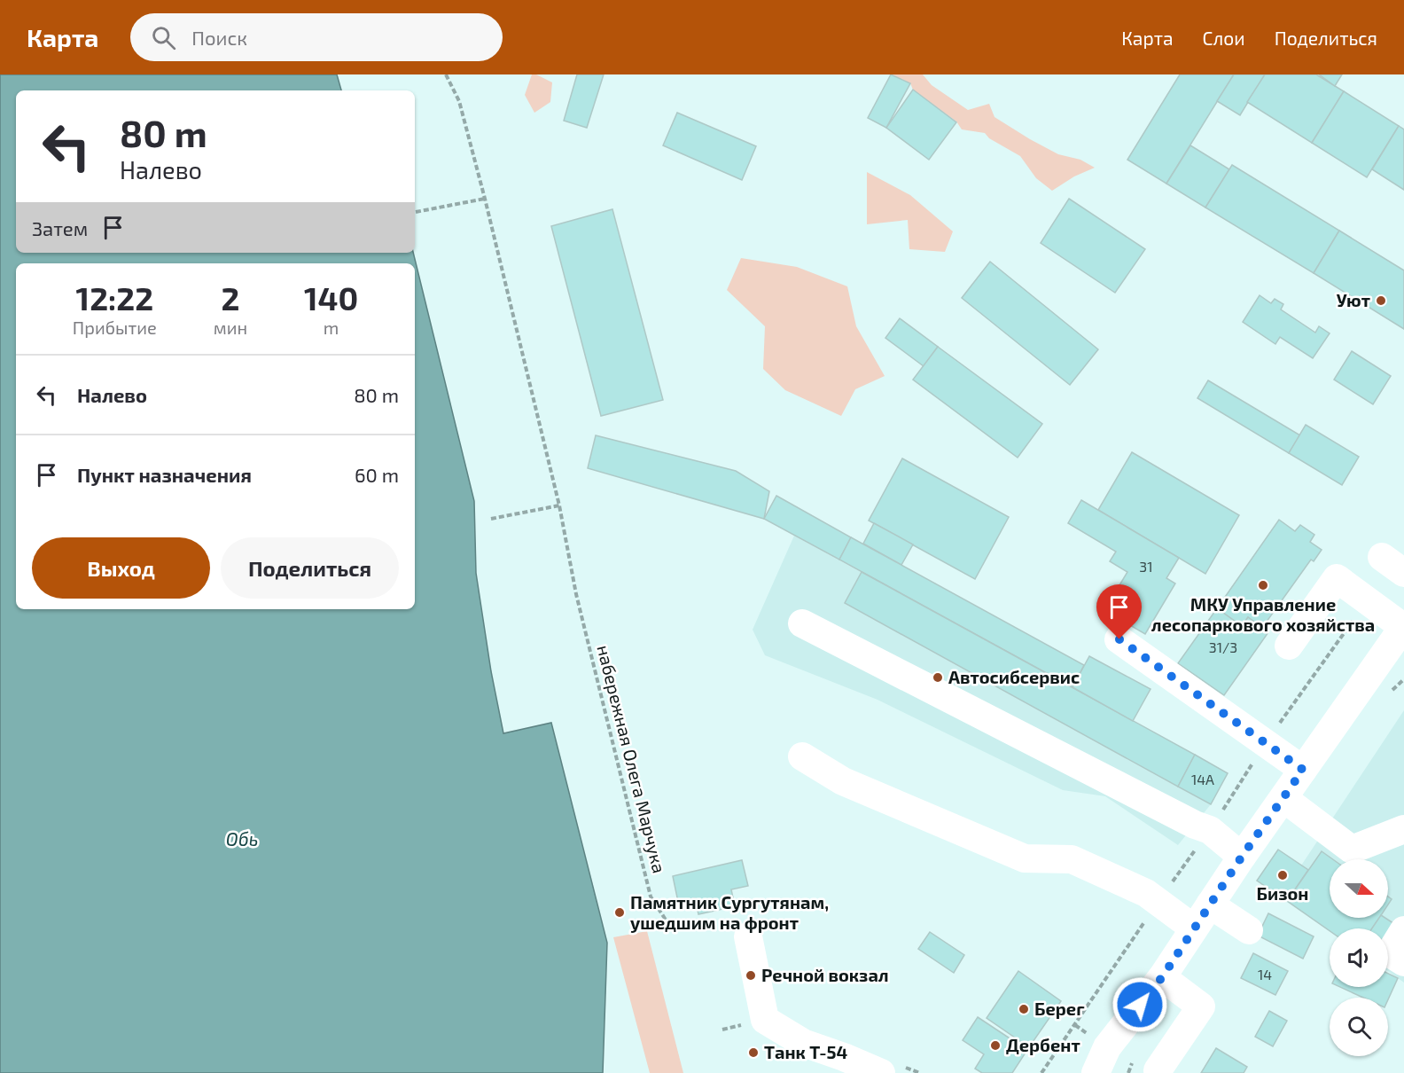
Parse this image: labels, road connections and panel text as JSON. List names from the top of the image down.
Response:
{
  "streets": {
    "path": ["набережная Олега Марчука"]
  },
  "water": ["Обь"],
  "places": [
    "Уют",
    "МКУ Управление лесопаркового хозяйства",
    "Автосибсервис",
    "Бизон",
    "Памятник Сургутянам, ушедшим на фронт",
    "Речной вокзал",
    "Берег",
    "Дербент",
    "Танк Т-54"
  ],
  "house_numbers": [
    "31",
    "31/3",
    "14А",
    "14"
  ],
  "north": "right",
  "page": {
    "header": "Карта",
    "search": "Поиск",
    "nav": ["Карта", "Слои", "Поделиться"],
    "turn": ["80 m", "Налево"],
    "then": "Затем",
    "eta": [
      "12:22",
      "Прибытие",
      "2",
      "мин",
      "140",
      "m"
    ],
    "list": [
      {
        "name": "Налево",
        "value": "80 m"
      },
      {
        "name": "Пункт назначения",
        "value": "60 m"
      }
    ],
    "buttons": ["Выход", "Поделиться"]
  }
}
